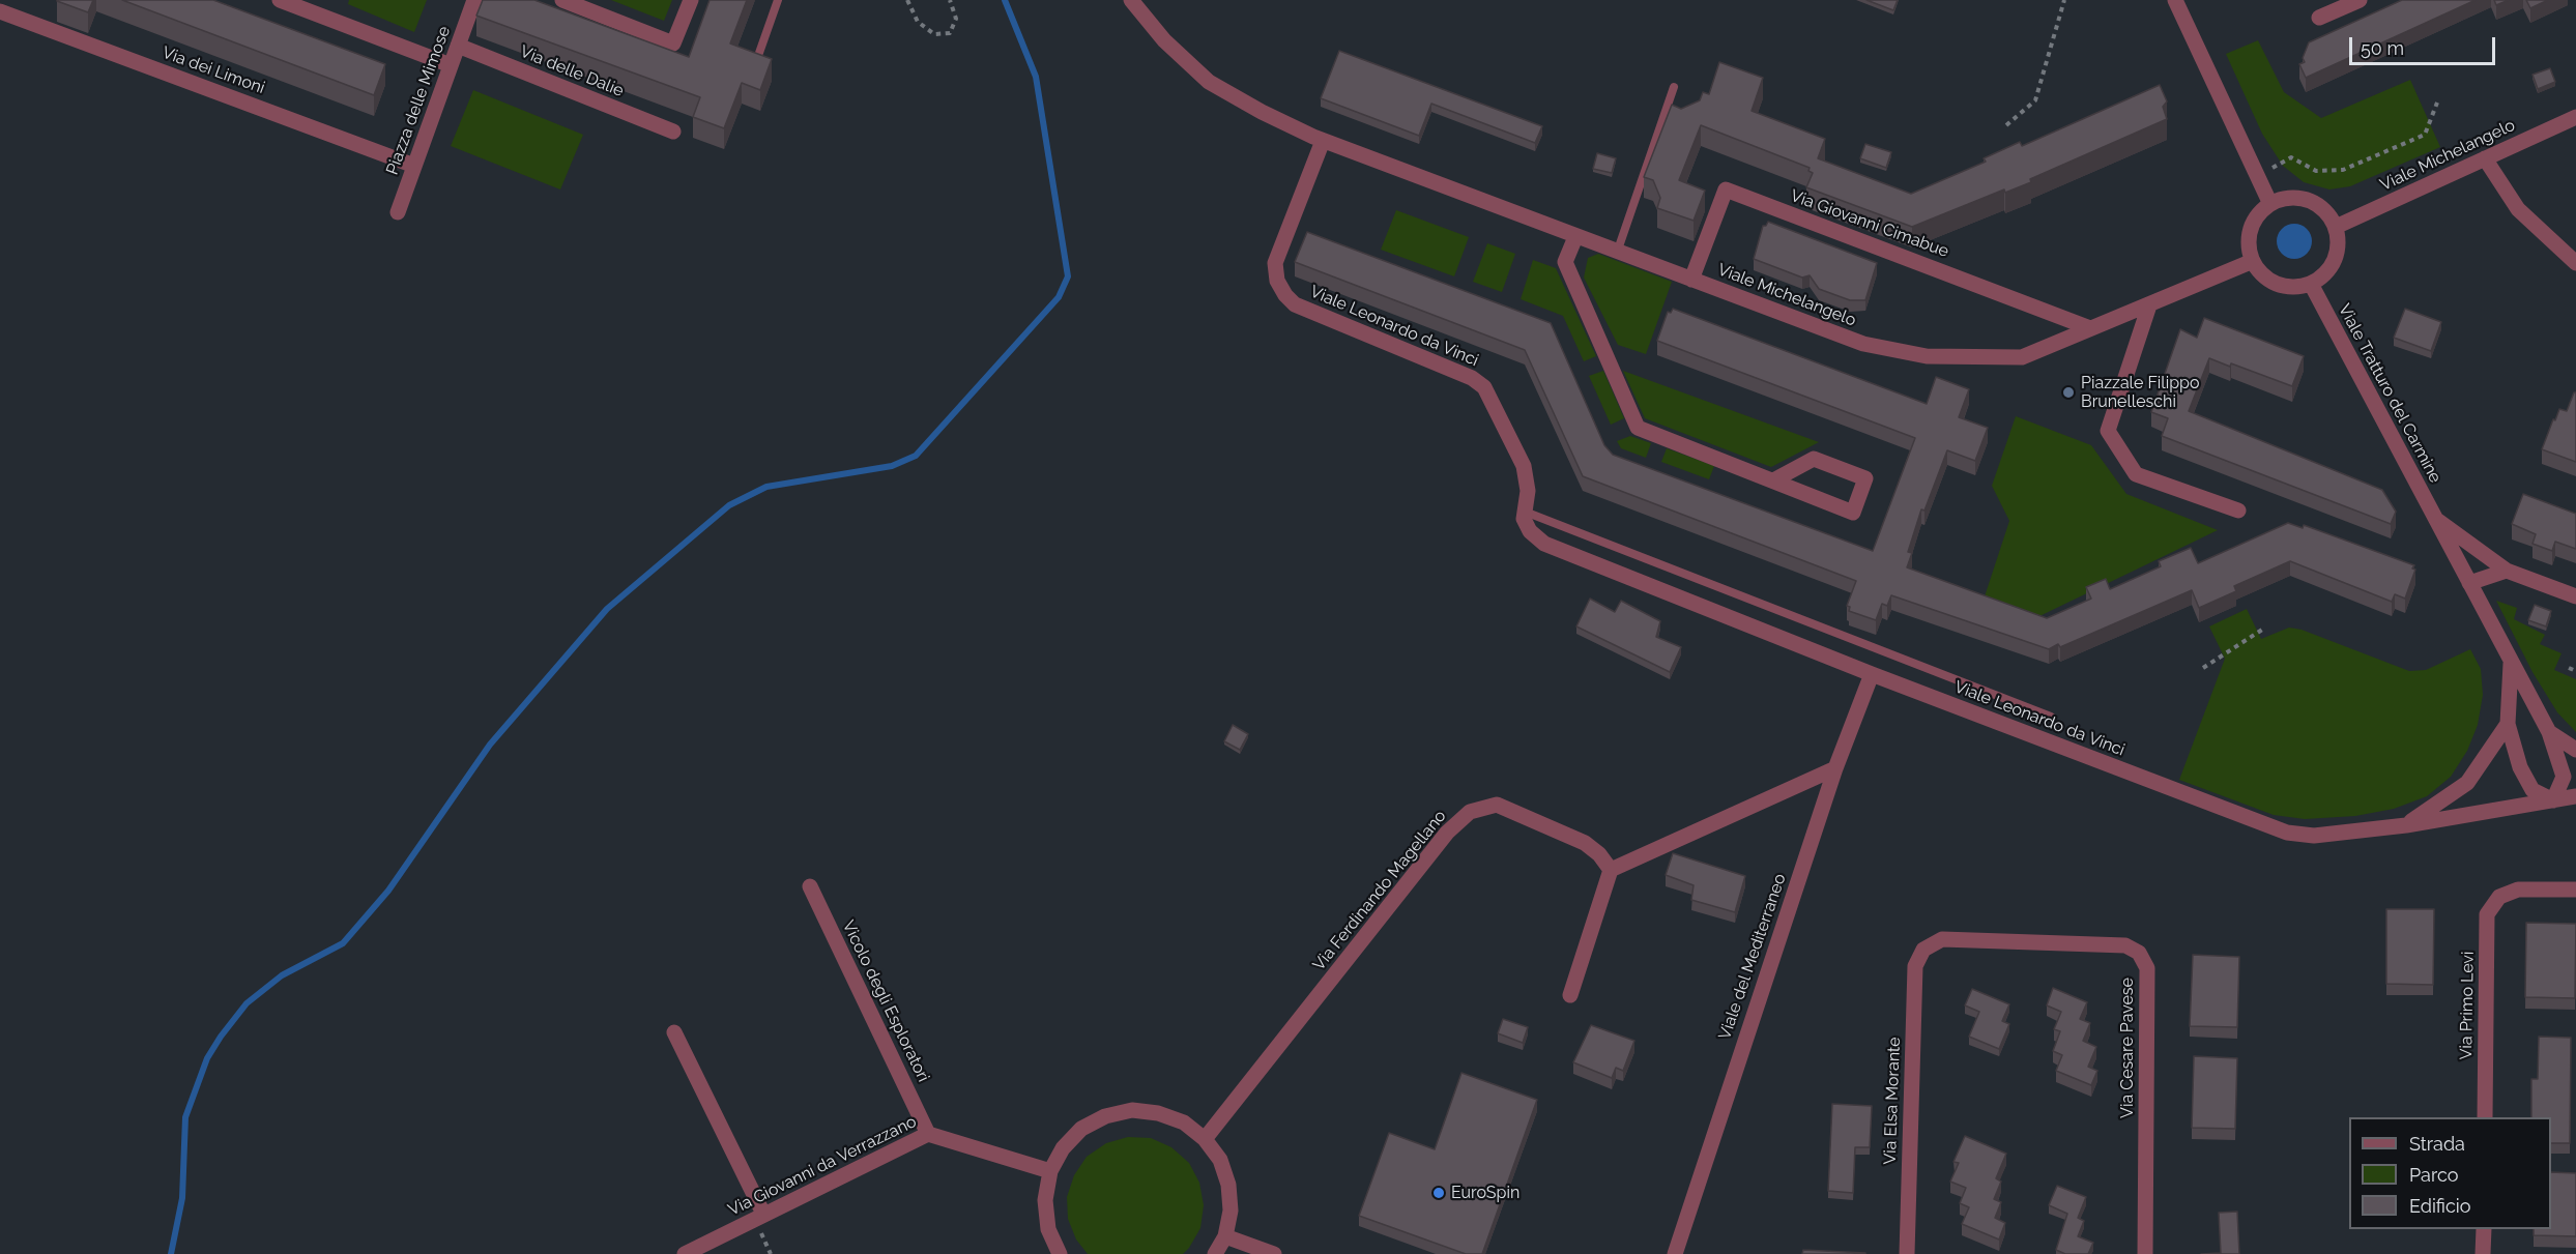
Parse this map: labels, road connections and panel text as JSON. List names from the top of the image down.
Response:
{
  "streets": {
    "street": [
      "Via dei Limoni",
      "Via delle Dalie",
      "Piazza delle Mimose",
      "Viale Michelangelo",
      "Via Giovanni Cimabue",
      "Viale Leonardo da Vinci",
      "Viale Tratturo del Carmine",
      "Via Ferdinando Magellano",
      "Viale del Mediterraneo",
      "Vicolo degli Esploratori",
      "Via Primo Levi",
      "Via Cesare Pavese",
      "Via Elsa Morante",
      "Via Giovanni da Verrazzano"
    ]
  },
  "crossings": [
    ["Via dei Limoni", "Piazza delle Mimose"],
    ["Via delle Dalie", "Piazza delle Mimose"],
    ["Viale Michelangelo", "Via Giovanni Cimabue"],
    ["Viale Michelangelo", "Viale Leonardo da Vinci"],
    ["Viale Michelangelo", "Viale Tratturo del Carmine"],
    ["Viale Leonardo da Vinci", "Viale del Mediterraneo"],
    ["Vicolo degli Esploratori", "Via Giovanni da Verrazzano"],
    ["Via Cesare Pavese", "Via Elsa Morante"]
  ],
  "places": ["Piazzale Filippo Brunelleschi", "EuroSpin"],
  "legend": ["Strada", "Parco", "Edificio"],
  "scale_bar": "50 m"
}
